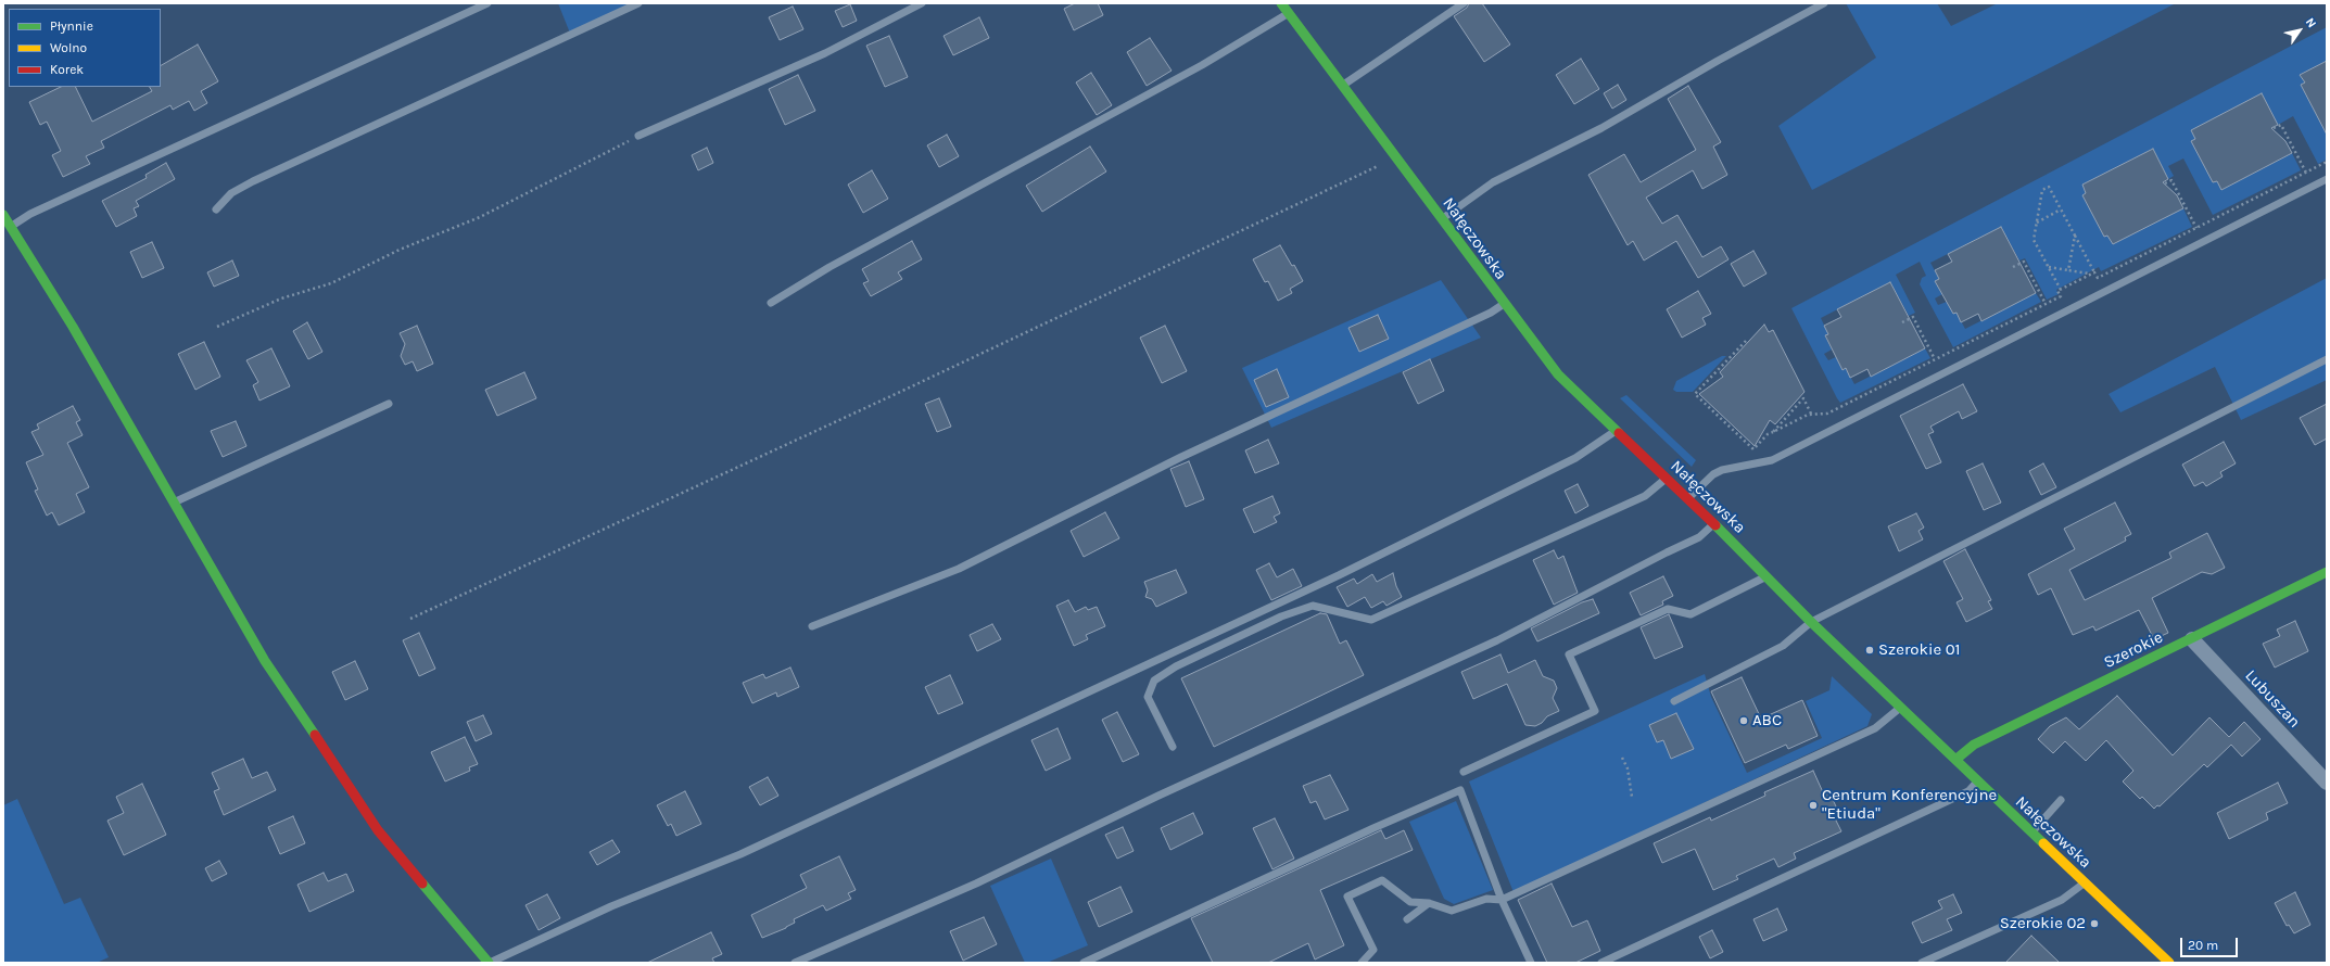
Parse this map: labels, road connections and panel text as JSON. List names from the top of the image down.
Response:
{
  "streets": {
    "main road": ["Nałęczowska", "Szerokie"],
    "street": ["Lubuszan"]
  },
  "crossings": [
    ["Nałęczowska", "Szerokie"],
    ["Szerokie", "Lubuszan"]
  ],
  "places": [
    "Szerokie 01",
    "ABC",
    "Centrum Konferencyjne \"Etiuda\"",
    "Szerokie 02"
  ],
  "legend": ["Płynnie", "Wolno", "Korek"],
  "scale_bar": "20 m",
  "north": "top right"
}
